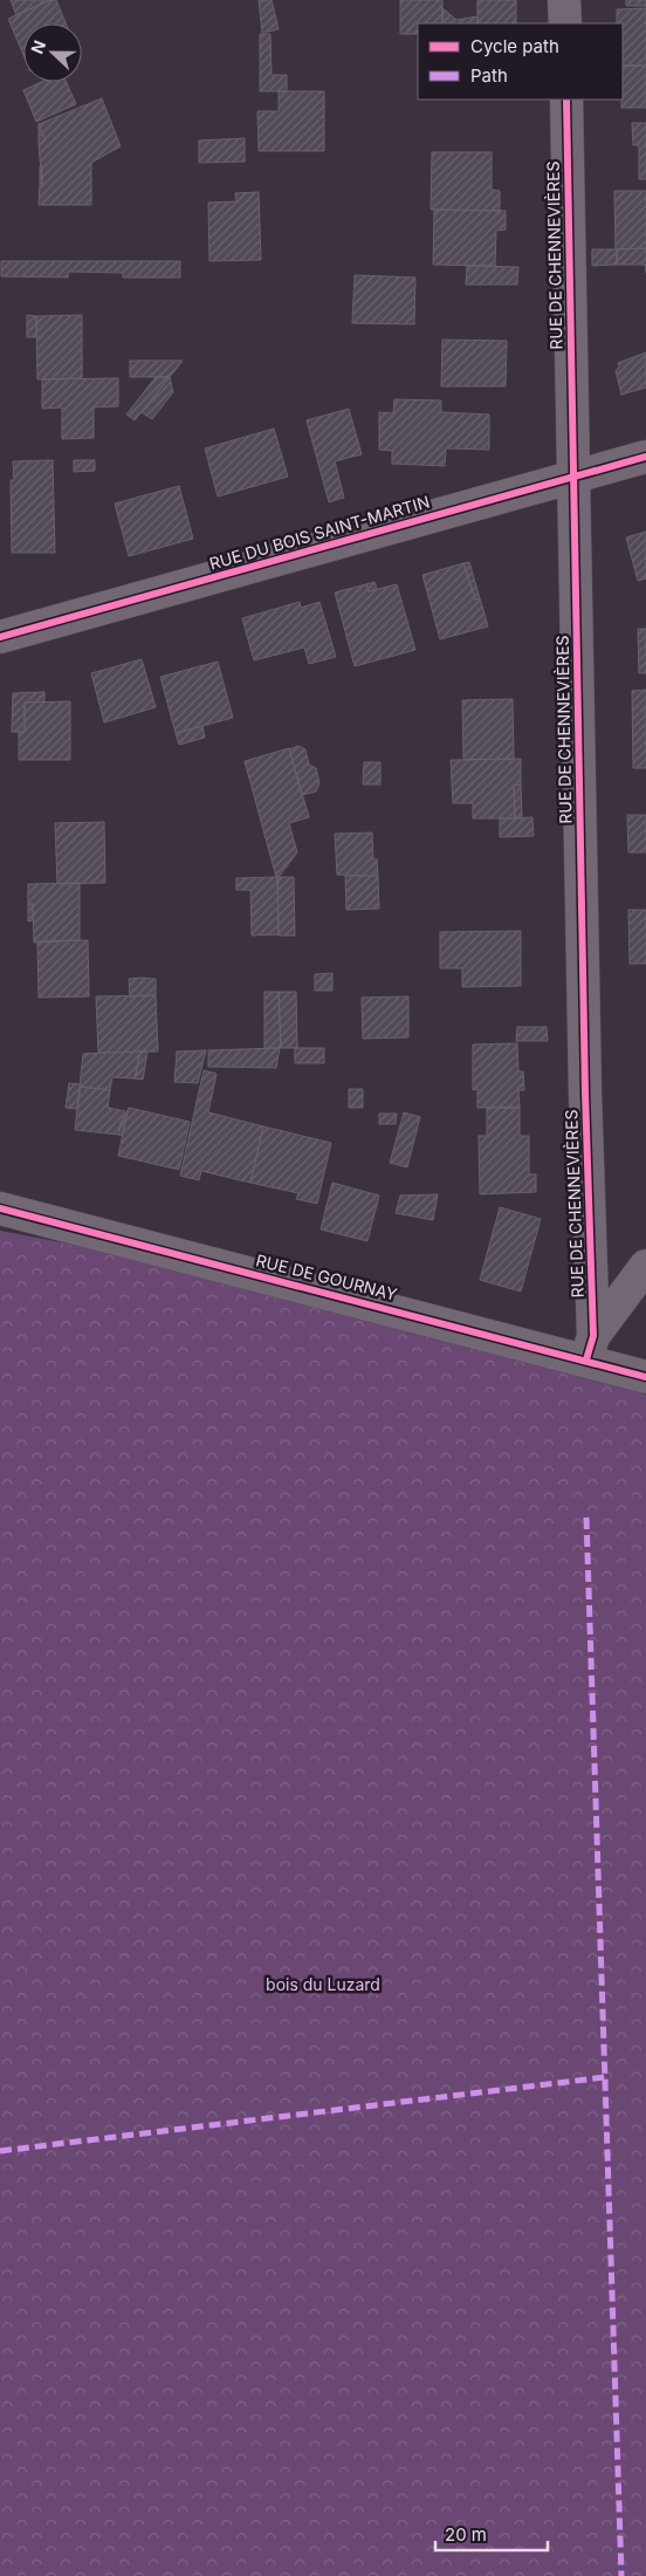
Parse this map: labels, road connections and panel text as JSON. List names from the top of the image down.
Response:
{
  "streets": {
    "street": ["RUE DE CHENNEVIÈRES", "RUE DU BOIS SAINT-MARTIN", "RUE DE GOURNAY"]
  },
  "crossings": [
    ["RUE DE CHENNEVIÈRES", "RUE DU BOIS SAINT-MARTIN"],
    ["RUE DE CHENNEVIÈRES", "RUE DE GOURNAY"]
  ],
  "parks": ["bois du Luzard"],
  "legend": ["Cycle path", "Path"],
  "scale_bar": "20 m",
  "north": "left"
}
